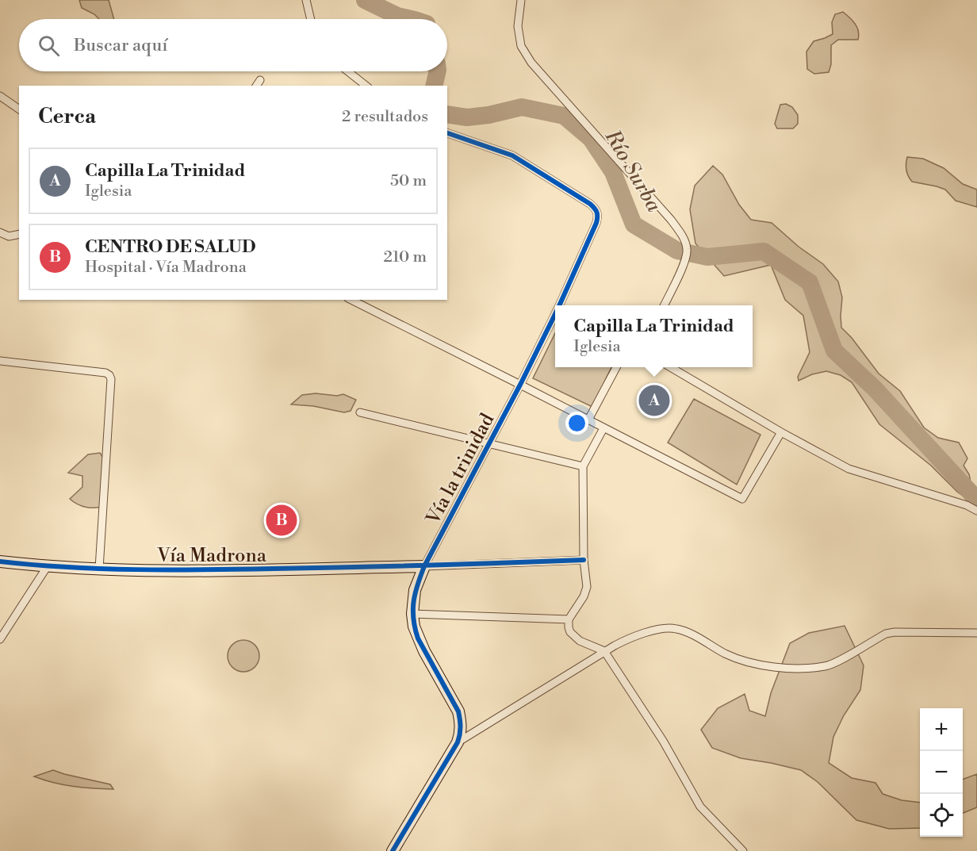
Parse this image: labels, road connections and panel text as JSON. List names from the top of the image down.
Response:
{
  "streets": {
    "street": ["Vía la trinidad", "Vía Madrona"]
  },
  "crossings": [
    ["Vía la trinidad", "Vía Madrona"]
  ],
  "water": ["Río Surba"],
  "page": {
    "search": "Buscar aquí",
    "heading": ["Cerca", "2 resultados"],
    "list": [
      {
        "mark": "A",
        "name": "Capilla La Trinidad",
        "note": "Iglesia",
        "value": "50 m"
      },
      {
        "mark": "B",
        "name": "CENTRO DE SALUD",
        "note": "Hospital · Vía Madrona",
        "value": "210 m"
      }
    ],
    "popup": ["Capilla La Trinidad", "Iglesia"],
    "pins": ["A", "B"],
    "map_buttons": ["+", "−"]
  }
}
